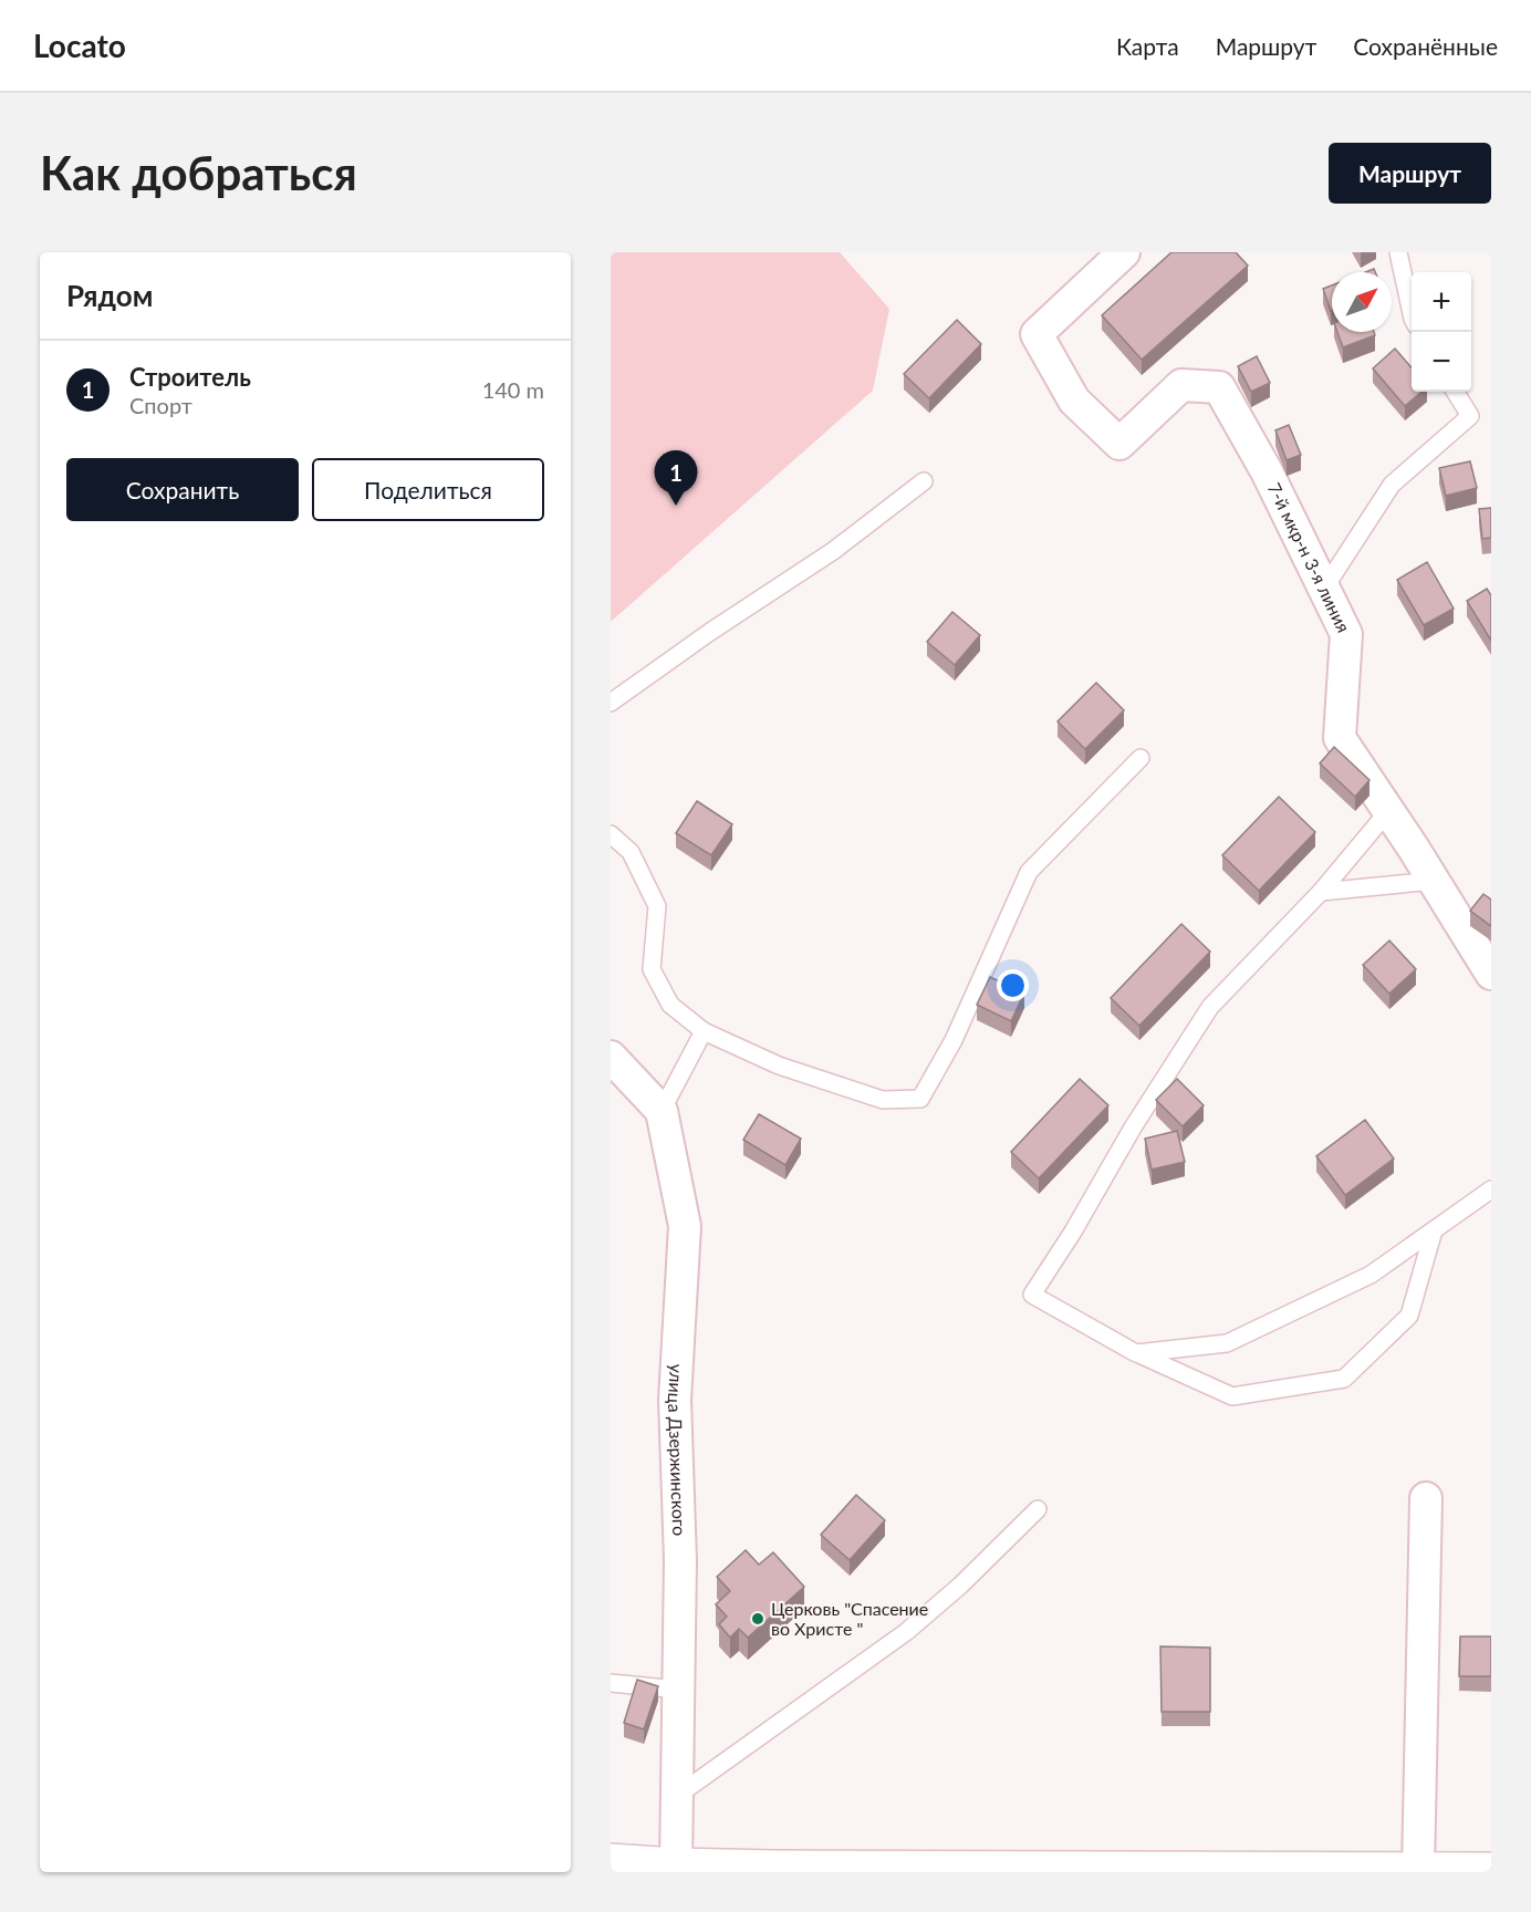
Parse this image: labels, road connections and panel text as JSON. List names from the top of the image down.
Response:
{
  "streets": {
    "street": ["7-й мкр-н 3-я линия", "улица Дзержинского"]
  },
  "places": ["Церковь \"Спасение во Христе \""],
  "north": "top right",
  "page": {
    "header": "Locato",
    "nav": ["Карта", "Маршрут", "Сохранённые"],
    "buttons": [
      "Маршрут",
      ["Сохранить", "Поделиться"]
    ],
    "title": "Как добраться",
    "heading": "Рядом",
    "map_buttons": ["+", "−"],
    "list": [
      {
        "mark": "1",
        "name": "Строитель",
        "note": "Спорт",
        "value": "140 m"
      }
    ],
    "pins": "1"
  }
}
